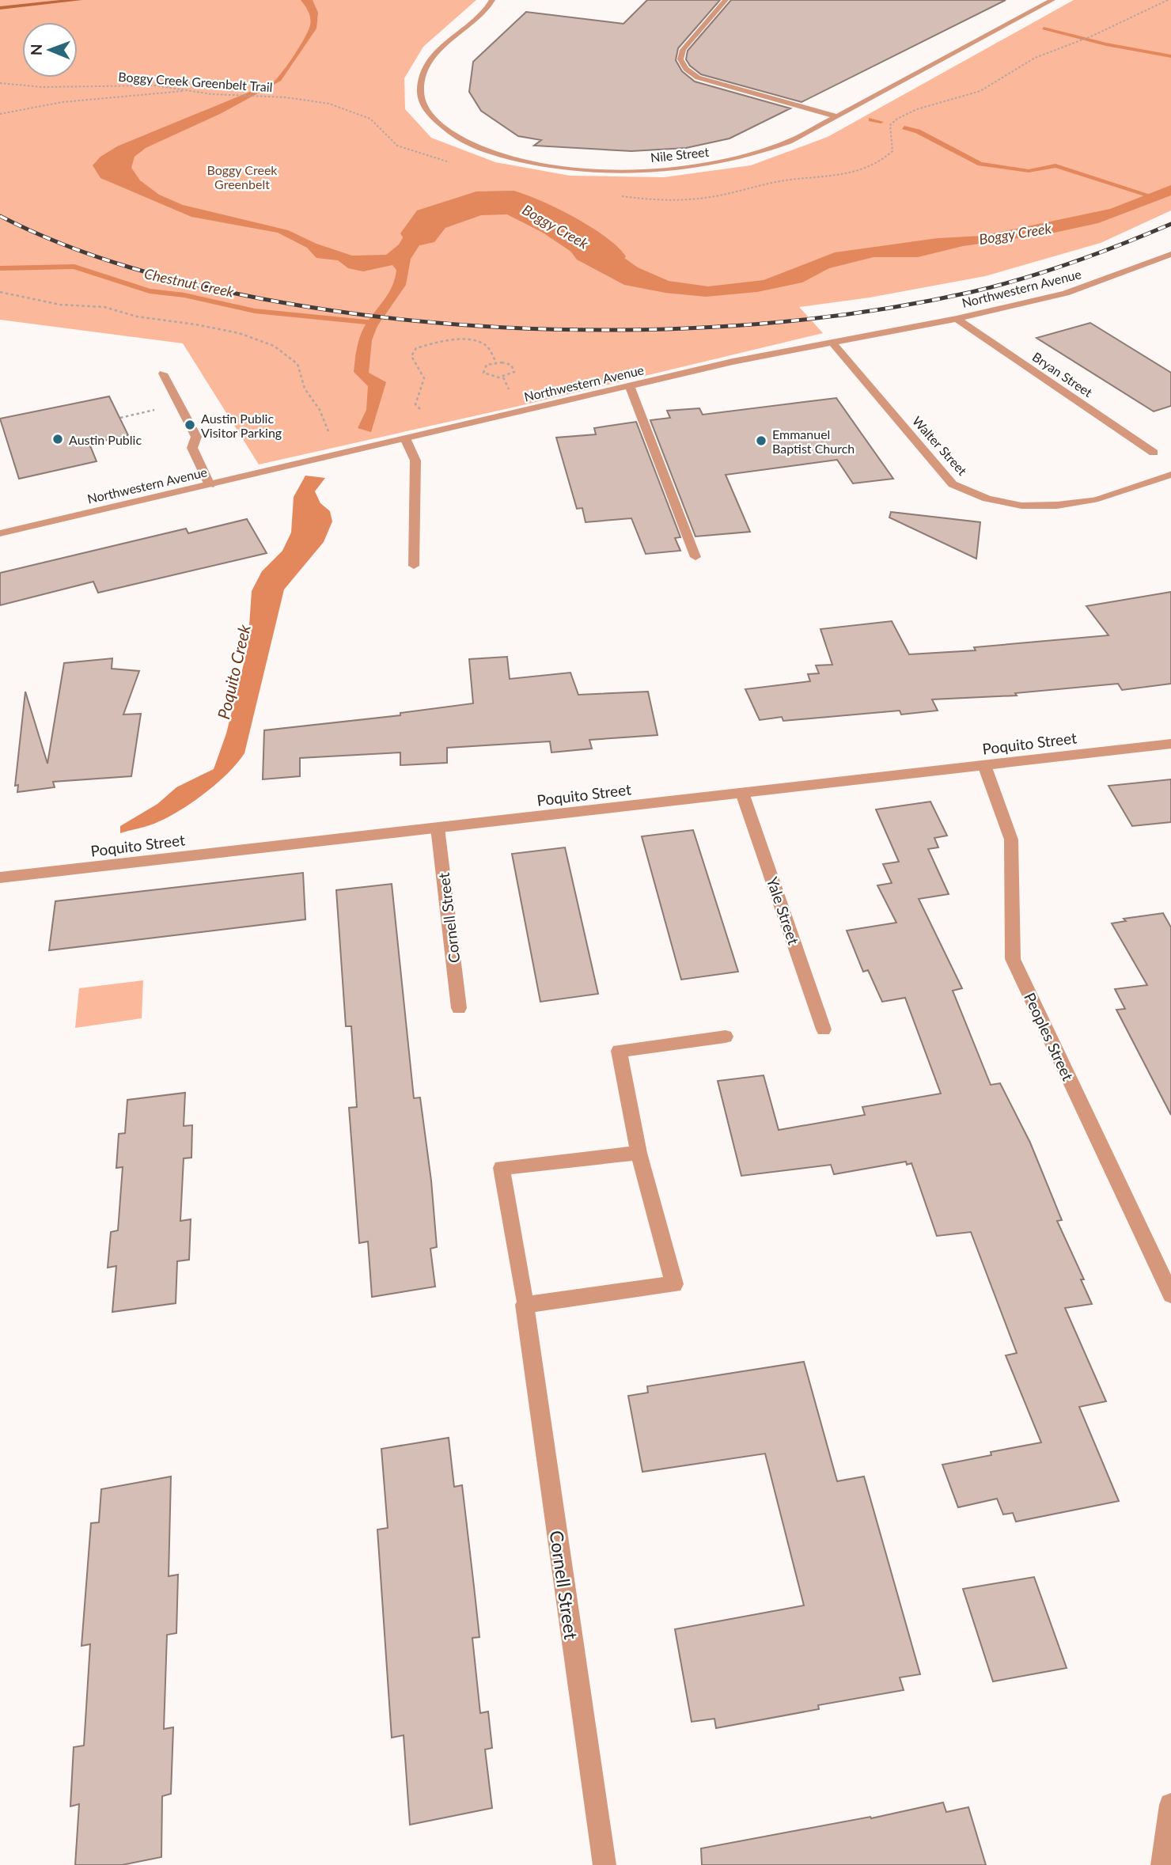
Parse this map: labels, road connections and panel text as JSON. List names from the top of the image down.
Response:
{
  "streets": {
    "street": [
      "Nile Street",
      "Northwestern Avenue",
      "Bryan Street",
      "Walter Street",
      "Poquito Street",
      "Yale Street",
      "Cornell Street",
      "Peoples Street"
    ],
    "path": ["Boggy Creek Greenbelt Trail"]
  },
  "crossings": [
    ["Northwestern Avenue", "Bryan Street"],
    ["Northwestern Avenue", "Walter Street"],
    ["Poquito Street", "Yale Street"],
    ["Poquito Street", "Cornell Street"],
    ["Poquito Street", "Peoples Street"]
  ],
  "water": ["Boggy Creek", "Chestnut Creek", "Poquito Creek"],
  "parks": ["Boggy Creek Greenbelt"],
  "places": ["Austin Public Visitor Parking", "Austin Public", "Emmanuel Baptist Church"],
  "north": "left"
}
